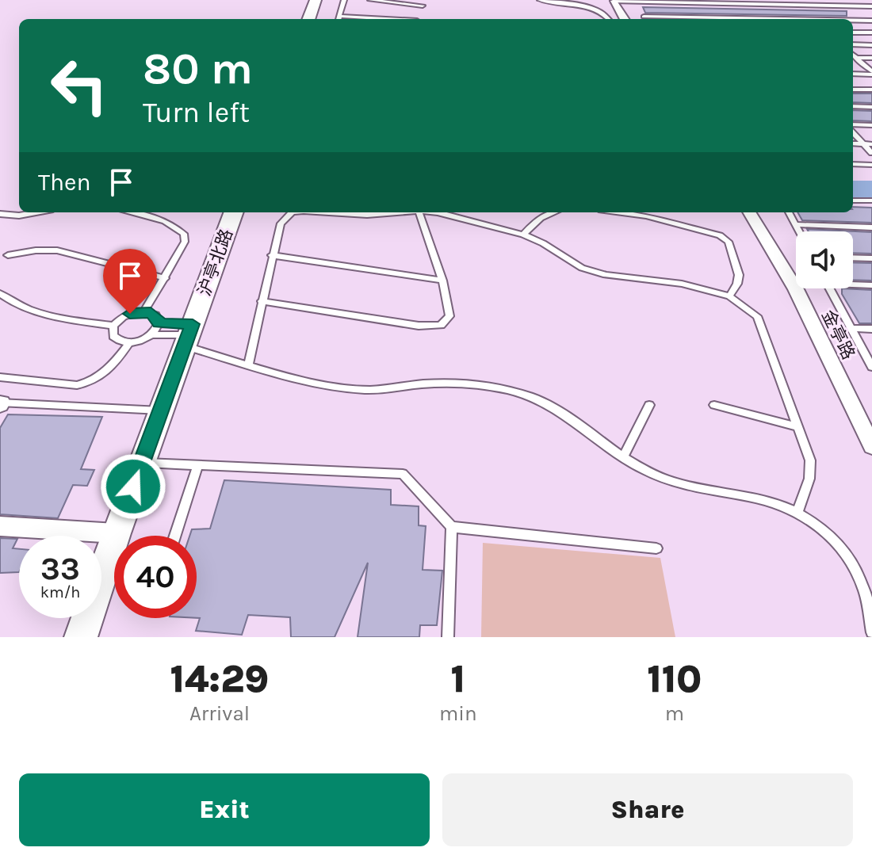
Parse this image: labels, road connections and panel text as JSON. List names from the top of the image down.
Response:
{
  "streets": {
    "street": ["沪亭北路", "金亭路"]
  },
  "page": {
    "turn": ["80 m", "Turn left"],
    "then": "Then",
    "speed": "33 km/h",
    "limit": "40",
    "eta": [
      "14:29",
      "Arrival",
      "1",
      "min",
      "110",
      "m"
    ],
    "buttons": ["Exit", "Share"]
  }
}
